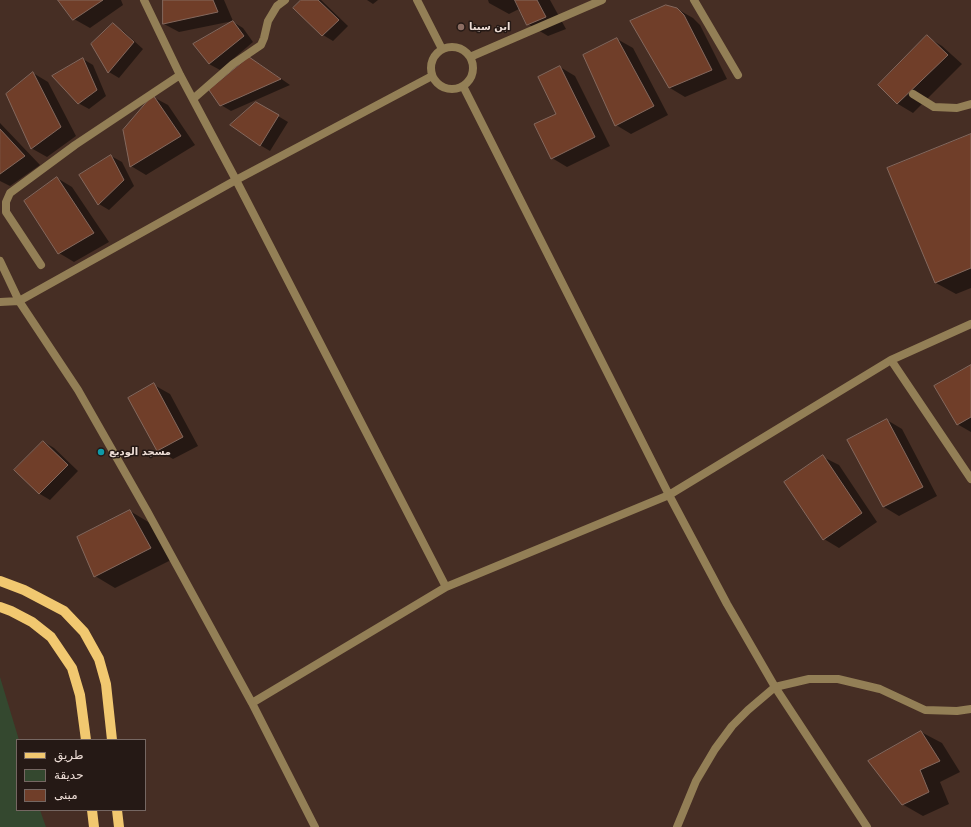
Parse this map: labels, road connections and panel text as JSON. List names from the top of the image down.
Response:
{
  "places": ["ابن سينا", "مسجد الوديع"],
  "legend": ["طريق", "حديقة", "مبنى"]
}
